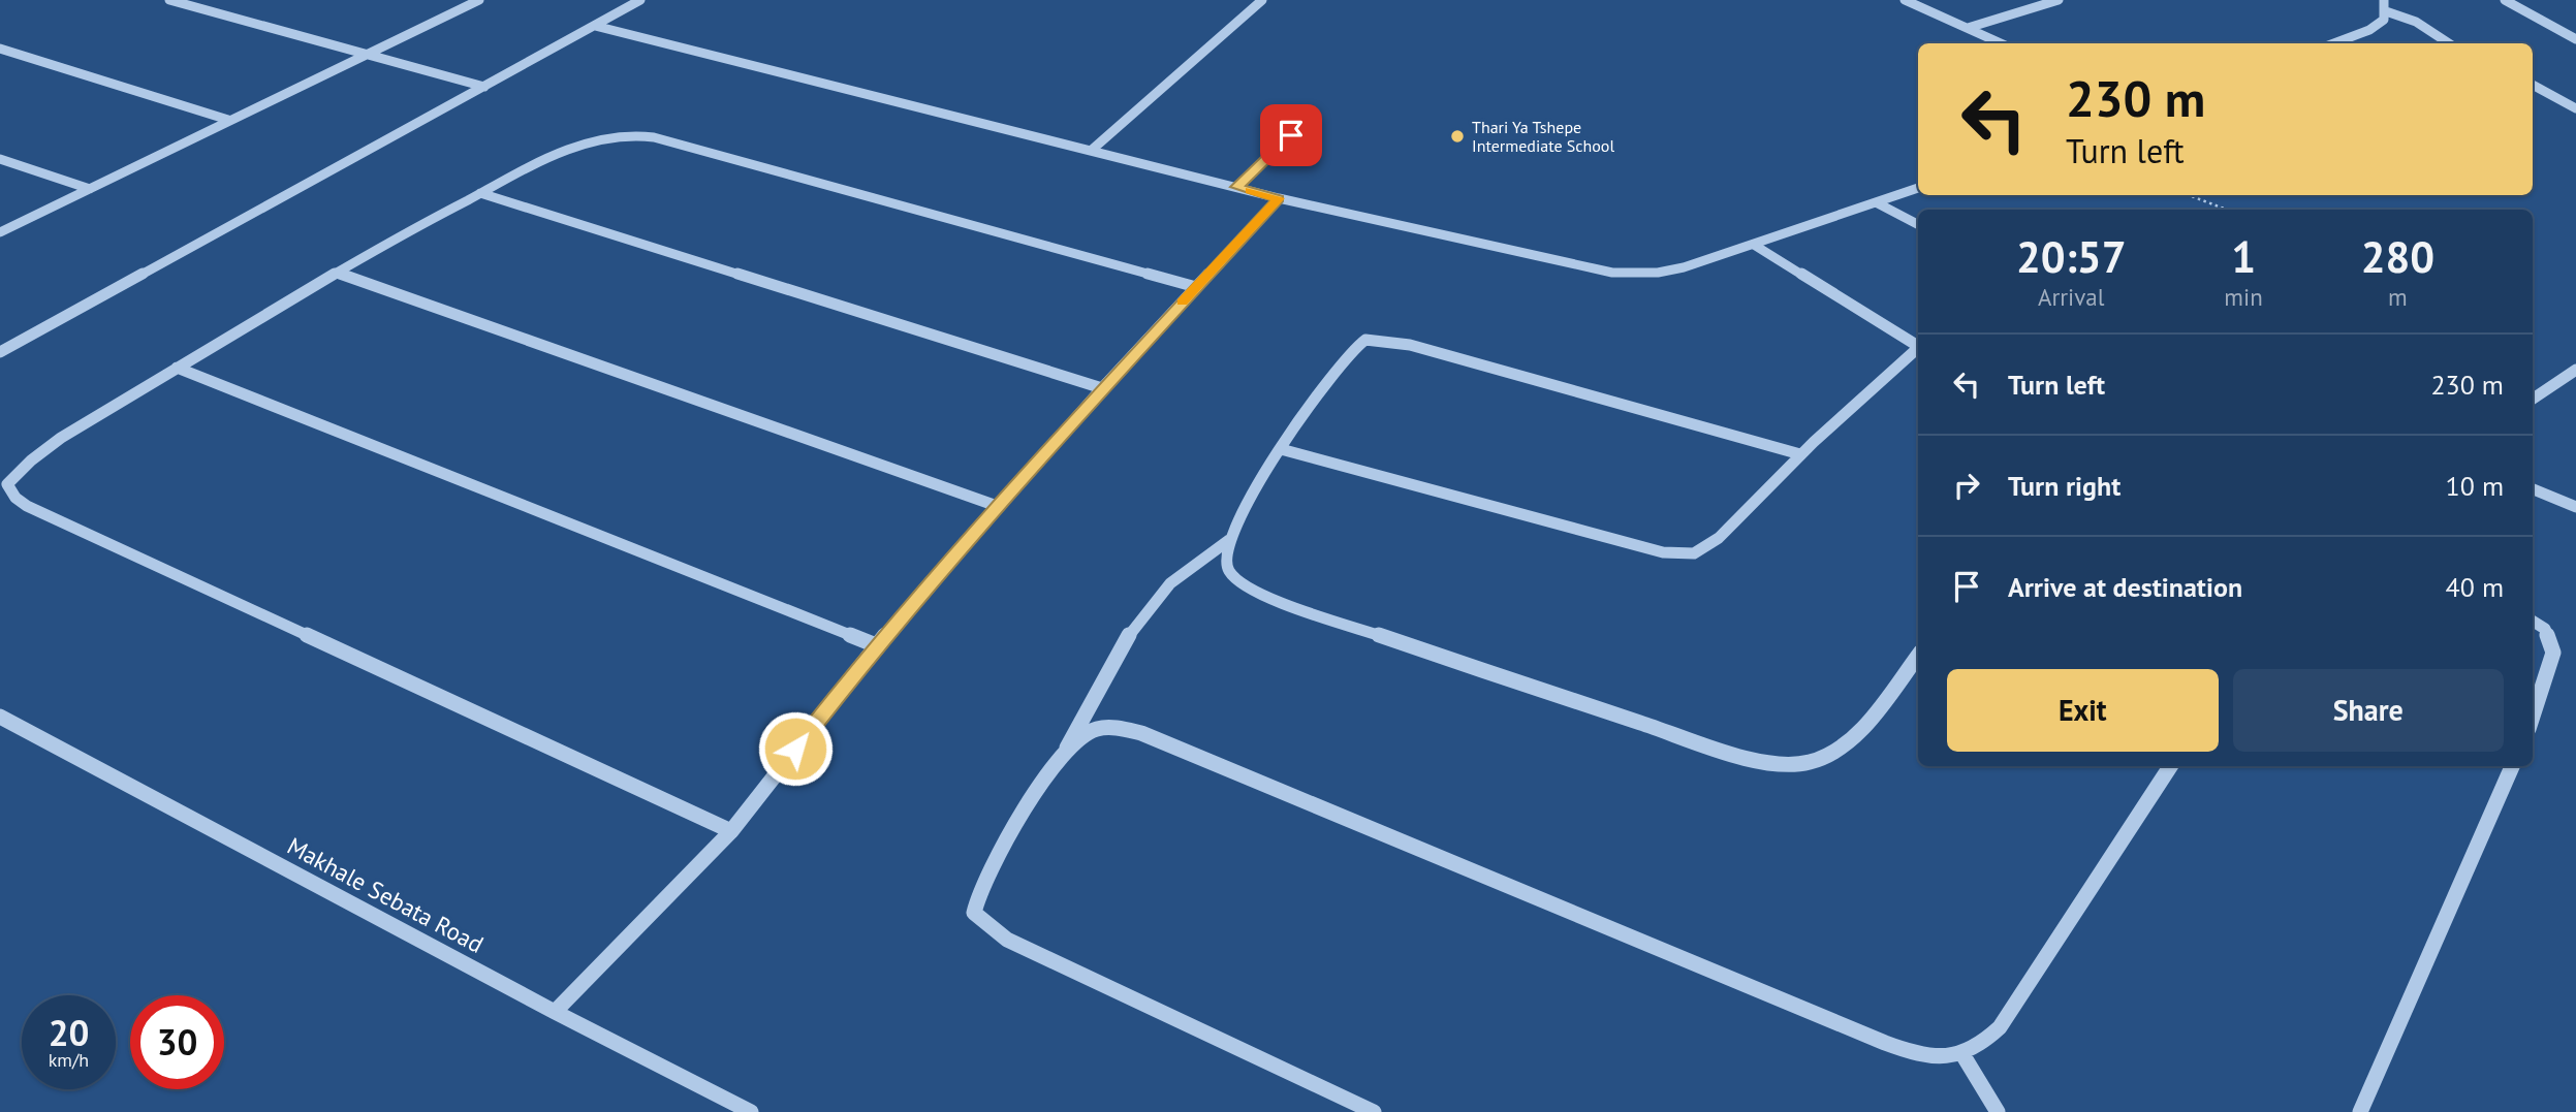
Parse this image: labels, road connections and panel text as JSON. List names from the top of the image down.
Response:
{
  "streets": {
    "street": ["Makhale Sebata Road"]
  },
  "places": ["Thari Ya Tshepe Intermediate School"],
  "page": {
    "turn": ["230 m", "Turn left"],
    "eta": [
      "20:57",
      "Arrival",
      "1",
      "min",
      "280",
      "m"
    ],
    "list": [
      {
        "name": "Turn left",
        "value": "230 m"
      },
      {
        "name": "Turn right",
        "value": "10 m"
      },
      {
        "name": "Arrive at destination",
        "value": "40 m"
      }
    ],
    "buttons": ["Exit", "Share"],
    "speed": "20 km/h",
    "limit": "30"
  }
}
